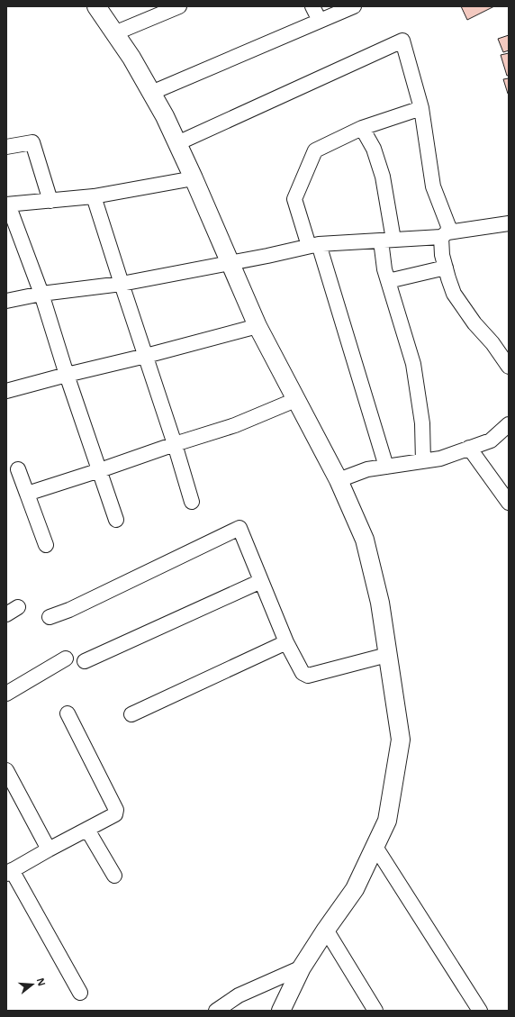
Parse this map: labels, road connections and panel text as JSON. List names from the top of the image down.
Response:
{
  "north": "right"
}
